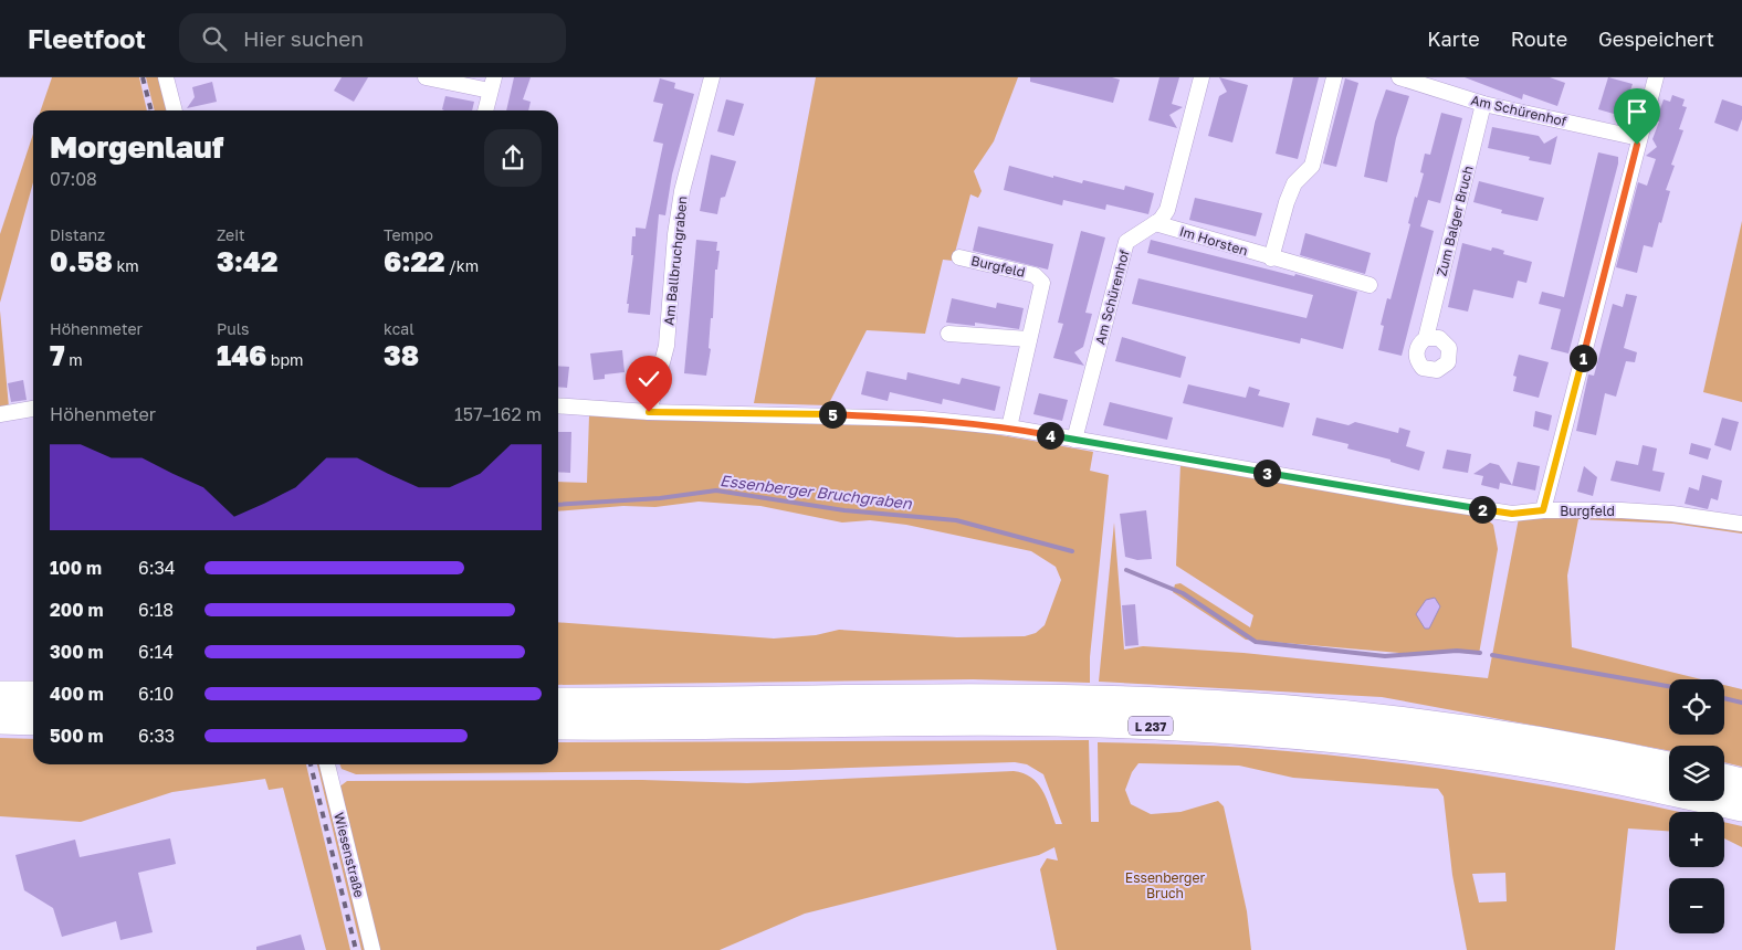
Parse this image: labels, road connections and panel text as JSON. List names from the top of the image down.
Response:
{
  "streets": {
    "highway": ["L 237"],
    "street": [
      "Am Schürenhof",
      "Zum Balger Bruch",
      "Im Horsten",
      "Am Ballbruchgraben",
      "Burgfeld",
      "Wiesenstraße"
    ]
  },
  "crossings": [
    ["Am Schürenhof", "Zum Balger Bruch"],
    ["Am Schürenhof", "Im Horsten"],
    ["Am Schürenhof", "Burgfeld"],
    ["Am Ballbruchgraben", "Burgfeld"]
  ],
  "water": ["Essenberger Bruchgraben"],
  "parks": ["Essenberger Bruch"],
  "page": {
    "header": "Fleetfoot",
    "search": "Hier suchen",
    "nav": ["Karte", "Route", "Gespeichert"],
    "heading": ["Morgenlauf", "07:08"],
    "stats": [
      ["Distanz", "0.58 km"],
      ["Zeit", "3:42"],
      ["Tempo", "6:22 /km"],
      ["Höhenmeter", "7 m"],
      ["Puls", "146 bpm"],
      ["kcal", "38"]
    ],
    "pins": [
      "1",
      "5",
      "4",
      "3",
      "2"
    ],
    "chart": ["Höhenmeter", "157–162 m"],
    "list": [
      {
        "name": "100 m",
        "note": "6:34"
      },
      {
        "name": "200 m",
        "note": "6:18"
      },
      {
        "name": "300 m",
        "note": "6:14"
      },
      {
        "name": "400 m",
        "note": "6:10"
      },
      {
        "name": "500 m",
        "note": "6:33"
      }
    ],
    "map_buttons": ["+", "−"]
  }
}
